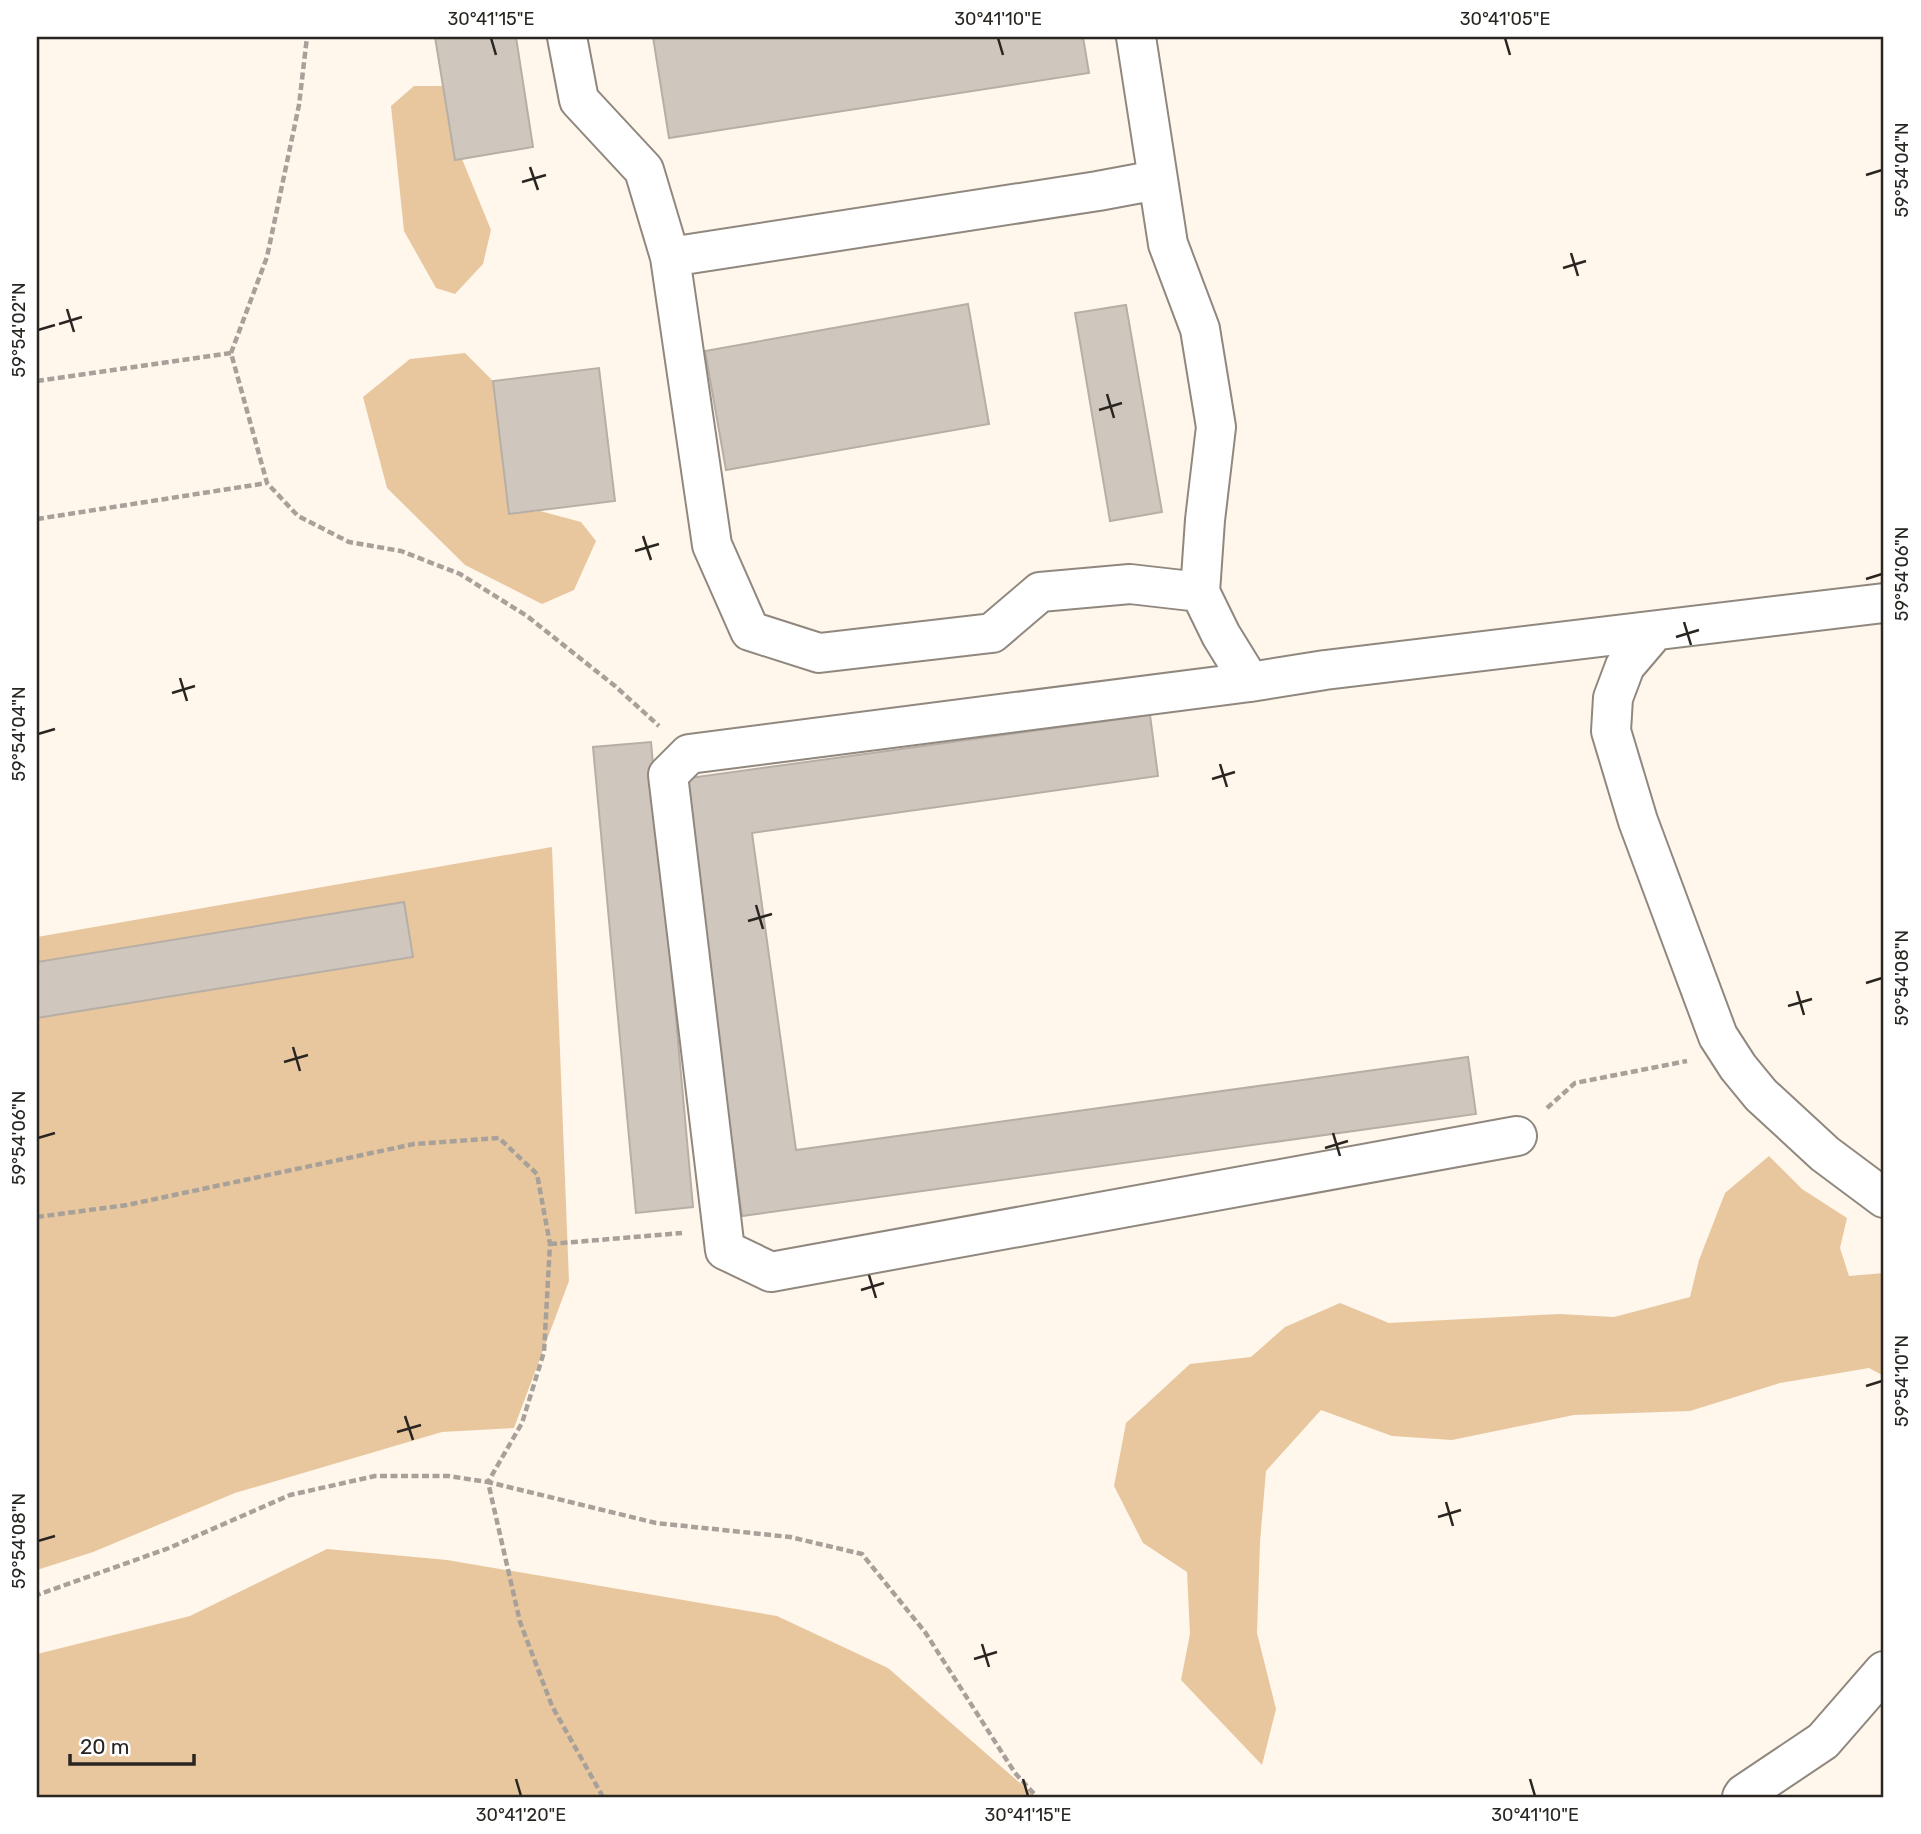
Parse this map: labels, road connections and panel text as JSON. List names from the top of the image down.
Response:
{
  "scale_bar": "20 m",
  "coordinates": [
    "30°41'15\"E",
    "30°41'10\"E",
    "30°41'05\"E",
    "59°54'04\"N",
    "59°54'02\"N",
    "59°54'06\"N",
    "59°54'08\"N",
    "59°54'10\"N",
    "30°41'20\"E"
  ]
}
